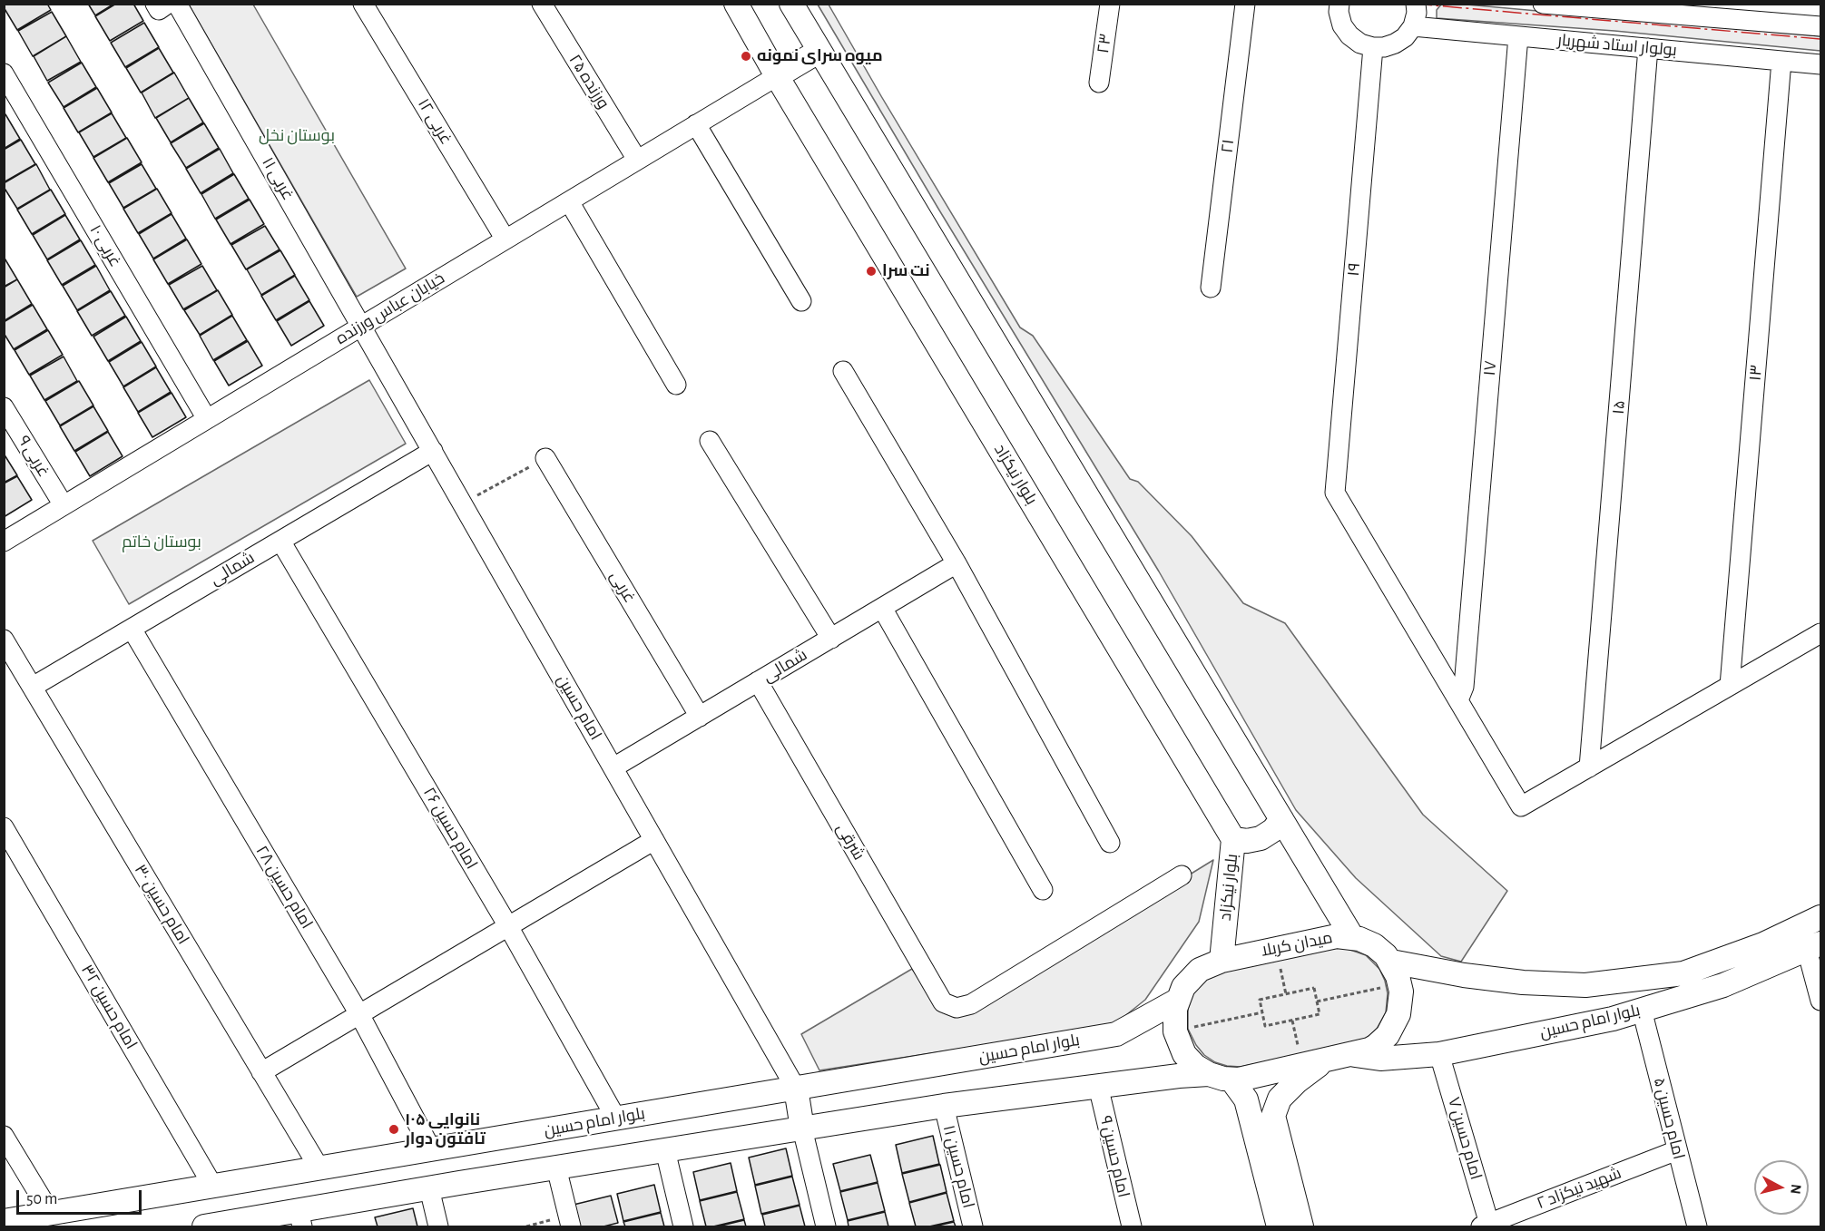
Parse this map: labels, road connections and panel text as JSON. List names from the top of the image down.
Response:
{
  "streets": {
    "main road": ["بلوار نیکزاد", "میدان کربلا", "بلوار امام حسین"],
    "street": [
      "۲۳",
      "بولوار استاد شهریار",
      "ورزنده ۲۵",
      "غربی ۱۲",
      "۲۱",
      "غربی ۱۱",
      "غربی ۱۰",
      "۱۹",
      "خیابان عباس ورزنده",
      "۱۷",
      "۱۳",
      "۱۵",
      "غربی ۹",
      "شمالی",
      "غربی",
      "امام حسین",
      "امام حسین ۲۶",
      "شرقی",
      "امام حسین ۲۸",
      "امام حسین ۳۰",
      "امام حسین ۳۲",
      "امام حسین ۵",
      "امام حسین ۷",
      "امام حسین ۹",
      "امام حسین ۱۱",
      "شهید نیکزاد ۲"
    ]
  },
  "crossings": [
    ["بولوار استاد شهریار", "۱۷"],
    ["بولوار استاد شهریار", "۱۳"],
    ["بولوار استاد شهریار", "۱۵"],
    ["ورزنده ۲۵", "خیابان عباس ورزنده"],
    ["غربی ۱۲", "خیابان عباس ورزنده"],
    ["غربی ۱۱", "خیابان عباس ورزنده"],
    ["غربی ۱۱", "امام حسین"],
    ["غربی ۱۰", "خیابان عباس ورزنده"],
    ["۱۹", "۱۷"],
    ["خیابان عباس ورزنده", "غربی ۹"],
    ["خیابان عباس ورزنده", "بلوار نیکزاد"],
    ["خیابان عباس ورزنده", "امام حسین"],
    ["بلوار نیکزاد", "میدان کربلا"],
    ["شمالی", "غربی"],
    ["شمالی", "امام حسین"],
    ["شمالی", "امام حسین ۲۶"],
    ["شمالی", "شرقی"],
    ["شمالی", "امام حسین ۲۸"],
    ["شمالی", "امام حسین ۳۰"],
    ["امام حسین", "بلوار امام حسین"],
    ["امام حسین ۲۶", "بلوار امام حسین"],
    ["امام حسین ۲۸", "بلوار امام حسین"],
    ["امام حسین ۳۰", "بلوار امام حسین"],
    ["میدان کربلا", "بلوار امام حسین"],
    ["امام حسین ۳۲", "بلوار امام حسین"],
    ["بلوار امام حسین", "امام حسین ۵"],
    ["بلوار امام حسین", "امام حسین ۷"],
    ["امام حسین ۵", "شهید نیکزاد ۲"],
    ["امام حسین ۷", "شهید نیکزاد ۲"]
  ],
  "parks": ["بوستان نخل", "بوستان خاتم"],
  "places": ["میوه سرای نمونه", "نت سرا", "نانوایی ۱۰۵ تافتون دوار"],
  "scale_bar": "50 m",
  "north": "right"
}
